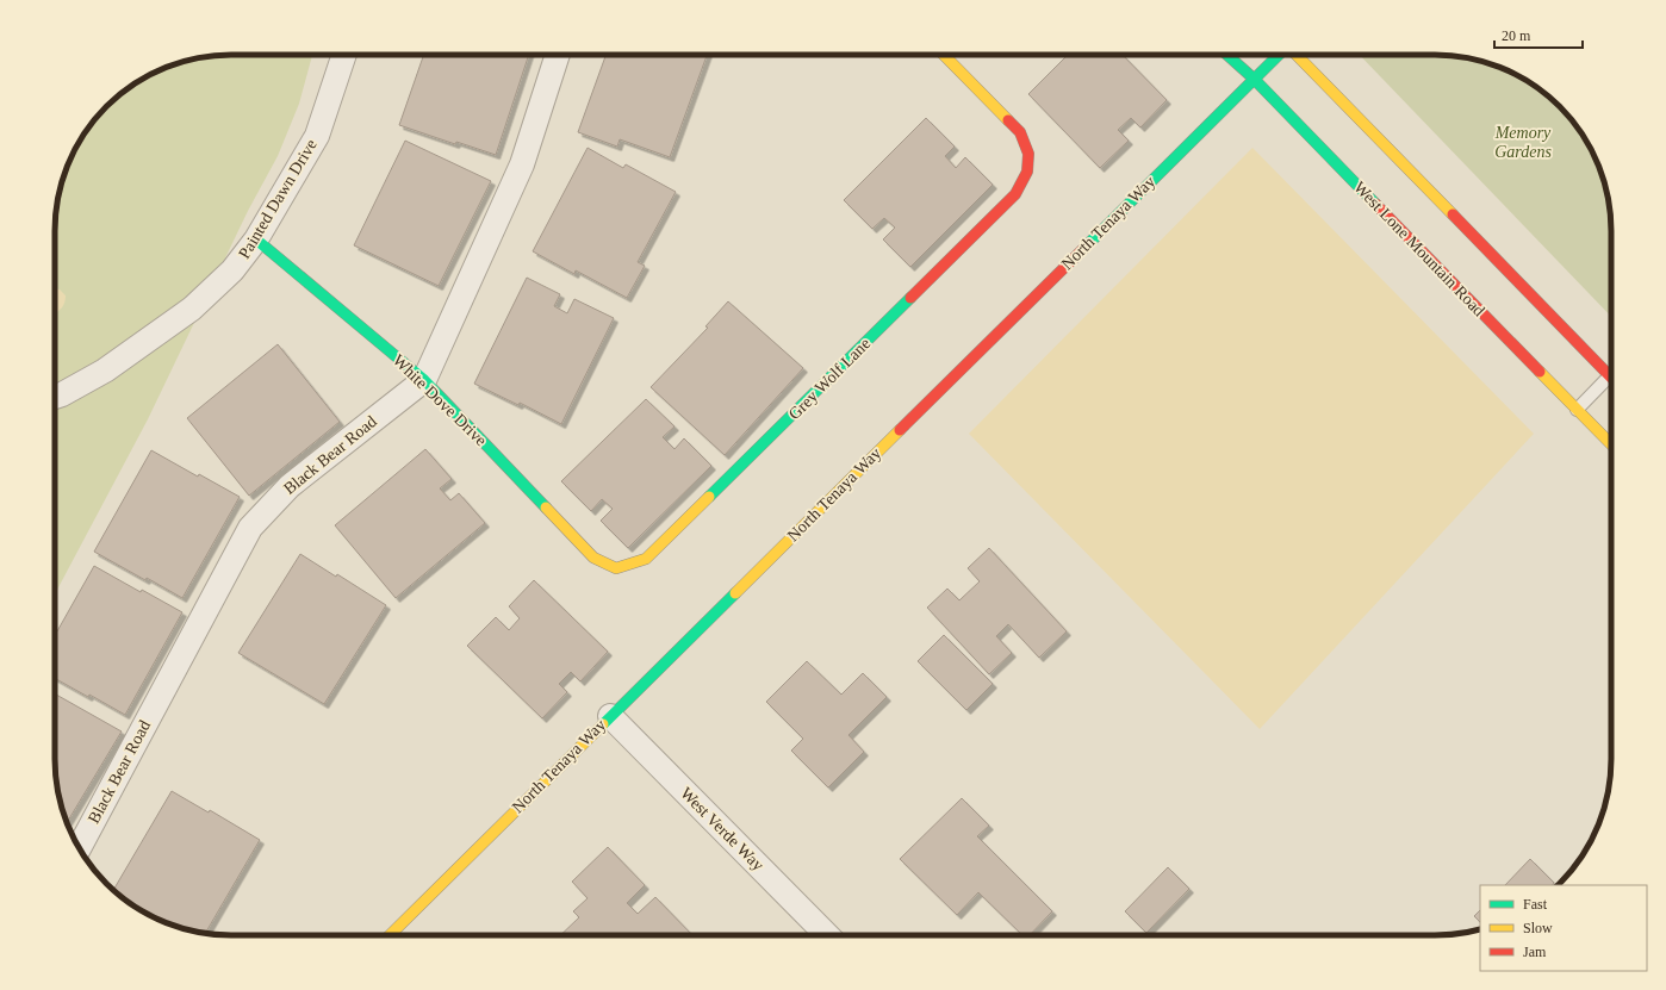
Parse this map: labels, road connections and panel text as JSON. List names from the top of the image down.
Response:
{
  "streets": {
    "street": [
      "Painted Dawn Drive",
      "North Tenaya Way",
      "West Lone Mountain Road",
      "Grey Wolf Lane",
      "White Dove Drive",
      "Black Bear Road",
      "West Verde Way"
    ]
  },
  "crossings": [
    ["Painted Dawn Drive", "White Dove Drive"],
    ["North Tenaya Way", "West Lone Mountain Road"],
    ["North Tenaya Way", "West Verde Way"],
    ["Grey Wolf Lane", "White Dove Drive"],
    ["White Dove Drive", "Black Bear Road"]
  ],
  "parks": ["Memory Gardens"],
  "legend": ["Fast", "Slow", "Jam"],
  "scale_bar": "20 m"
}
